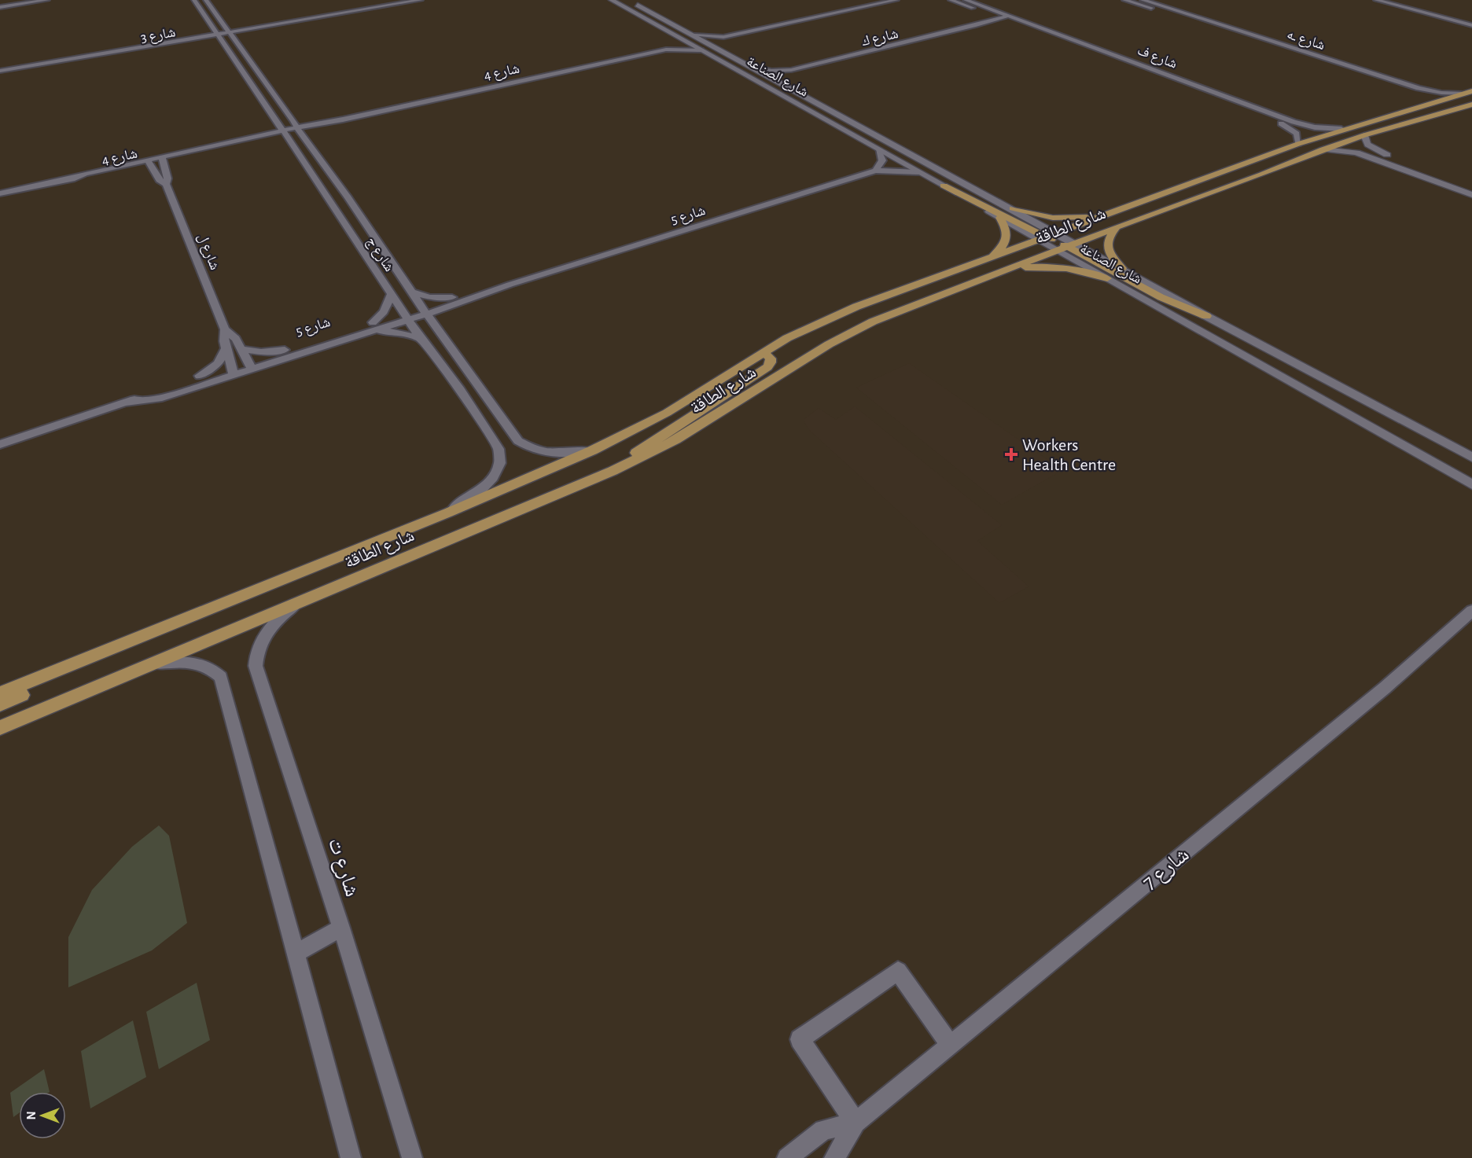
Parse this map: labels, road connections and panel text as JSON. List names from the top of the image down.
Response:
{
  "streets": {
    "main road": ["شارع الطاقة"],
    "street": [
      "شارع 3",
      "شارع ك",
      "شارع ـه",
      "شارع ف",
      "شارع 4",
      "شارع الصناعة",
      "شارع 5",
      "شارع ل",
      "شارع ج",
      "شارع ت",
      "شارع 7"
    ]
  },
  "crossings": [
    ["شارع 3", "شارع ج"],
    ["شارع ك", "شارع ف"],
    ["شارع ك", "شارع الصناعة"],
    ["شارع ـه", "شارع الطاقة"],
    ["شارع ف", "شارع الطاقة"],
    ["شارع 4", "شارع الصناعة"],
    ["شارع 4", "شارع ل"],
    ["شارع 4", "شارع ج"],
    ["شارع الصناعة", "شارع 5"],
    ["شارع الصناعة", "شارع الطاقة"],
    ["شارع 5", "شارع ل"],
    ["شارع 5", "شارع ج"],
    ["شارع الطاقة", "شارع ج"],
    ["شارع الطاقة", "شارع ت"]
  ],
  "places": {
    "health": ["Workers Health Centre"]
  },
  "north": "left"
}
